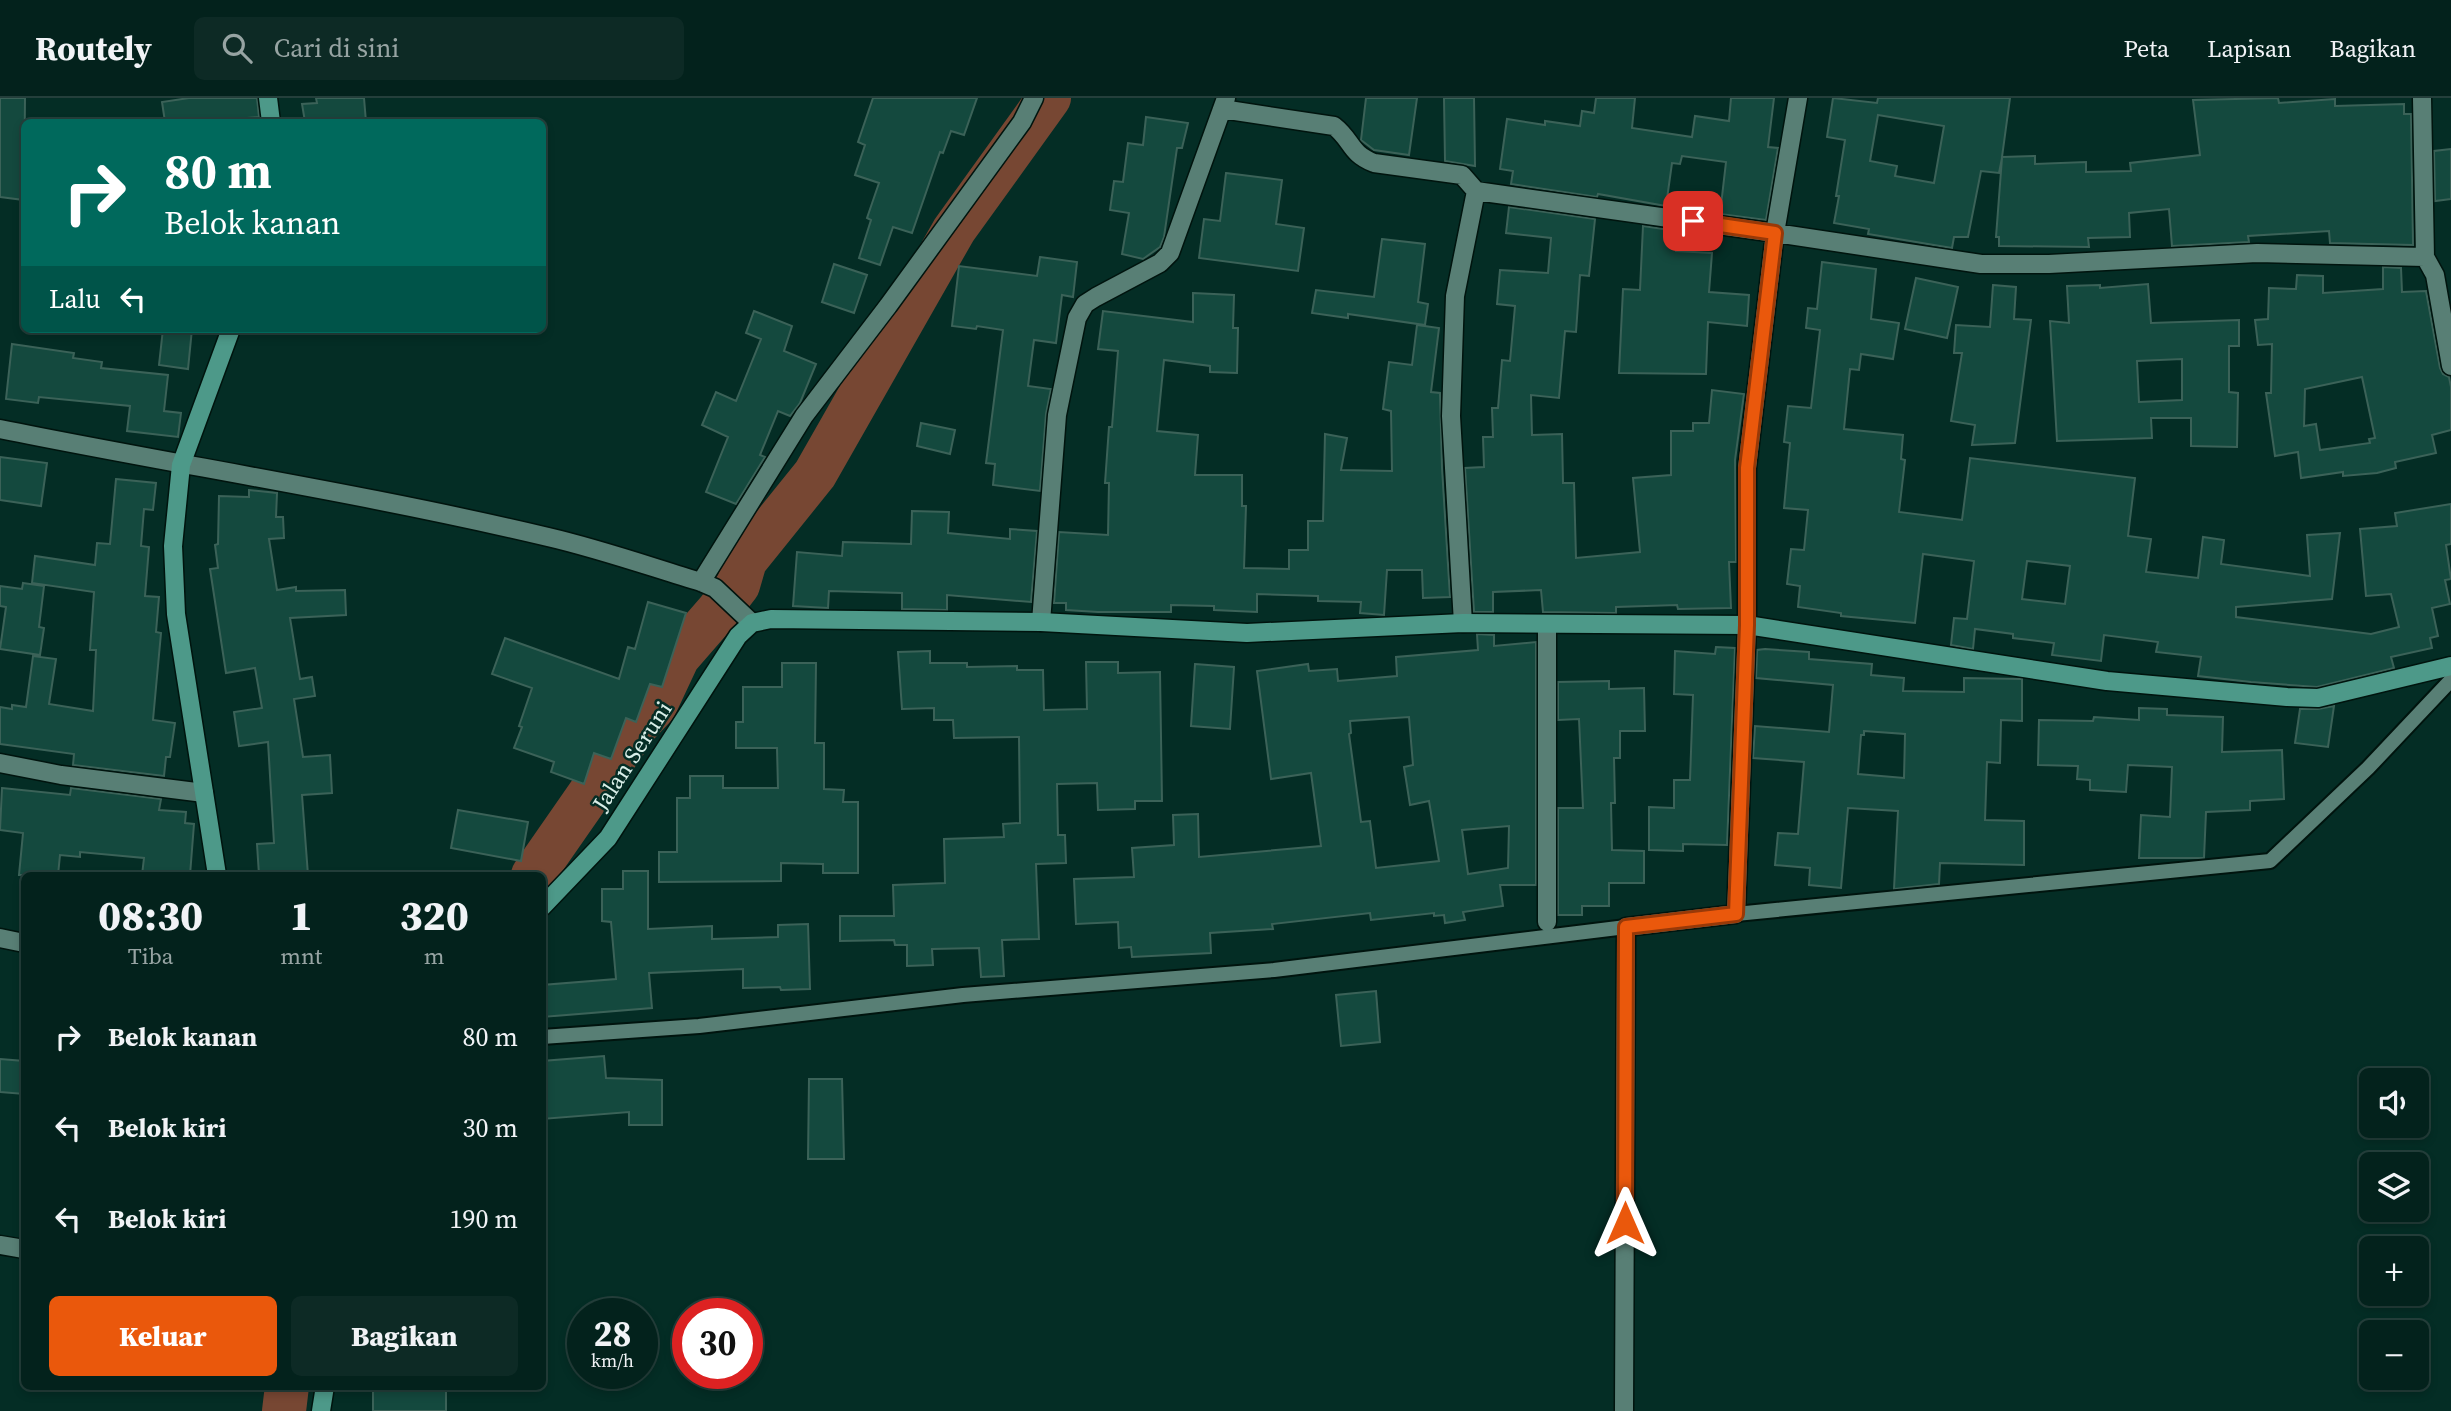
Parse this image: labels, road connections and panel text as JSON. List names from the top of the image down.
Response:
{
  "streets": {
    "street": ["Jalan Seruni"]
  },
  "page": {
    "header": "Routely",
    "search": "Cari di sini",
    "nav": ["Peta", "Lapisan", "Bagikan"],
    "turn": ["80 m", "Belok kanan"],
    "then": "Lalu",
    "eta": [
      "08:30",
      "Tiba",
      "1",
      "mnt",
      "320",
      "m"
    ],
    "list": [
      {
        "name": "Belok kanan",
        "value": "80 m"
      },
      {
        "name": "Belok kiri",
        "value": "30 m"
      },
      {
        "name": "Belok kiri",
        "value": "190 m"
      }
    ],
    "map_buttons": ["+", "−"],
    "buttons": ["Keluar", "Bagikan"],
    "speed": "28 km/h",
    "limit": "30"
  }
}
